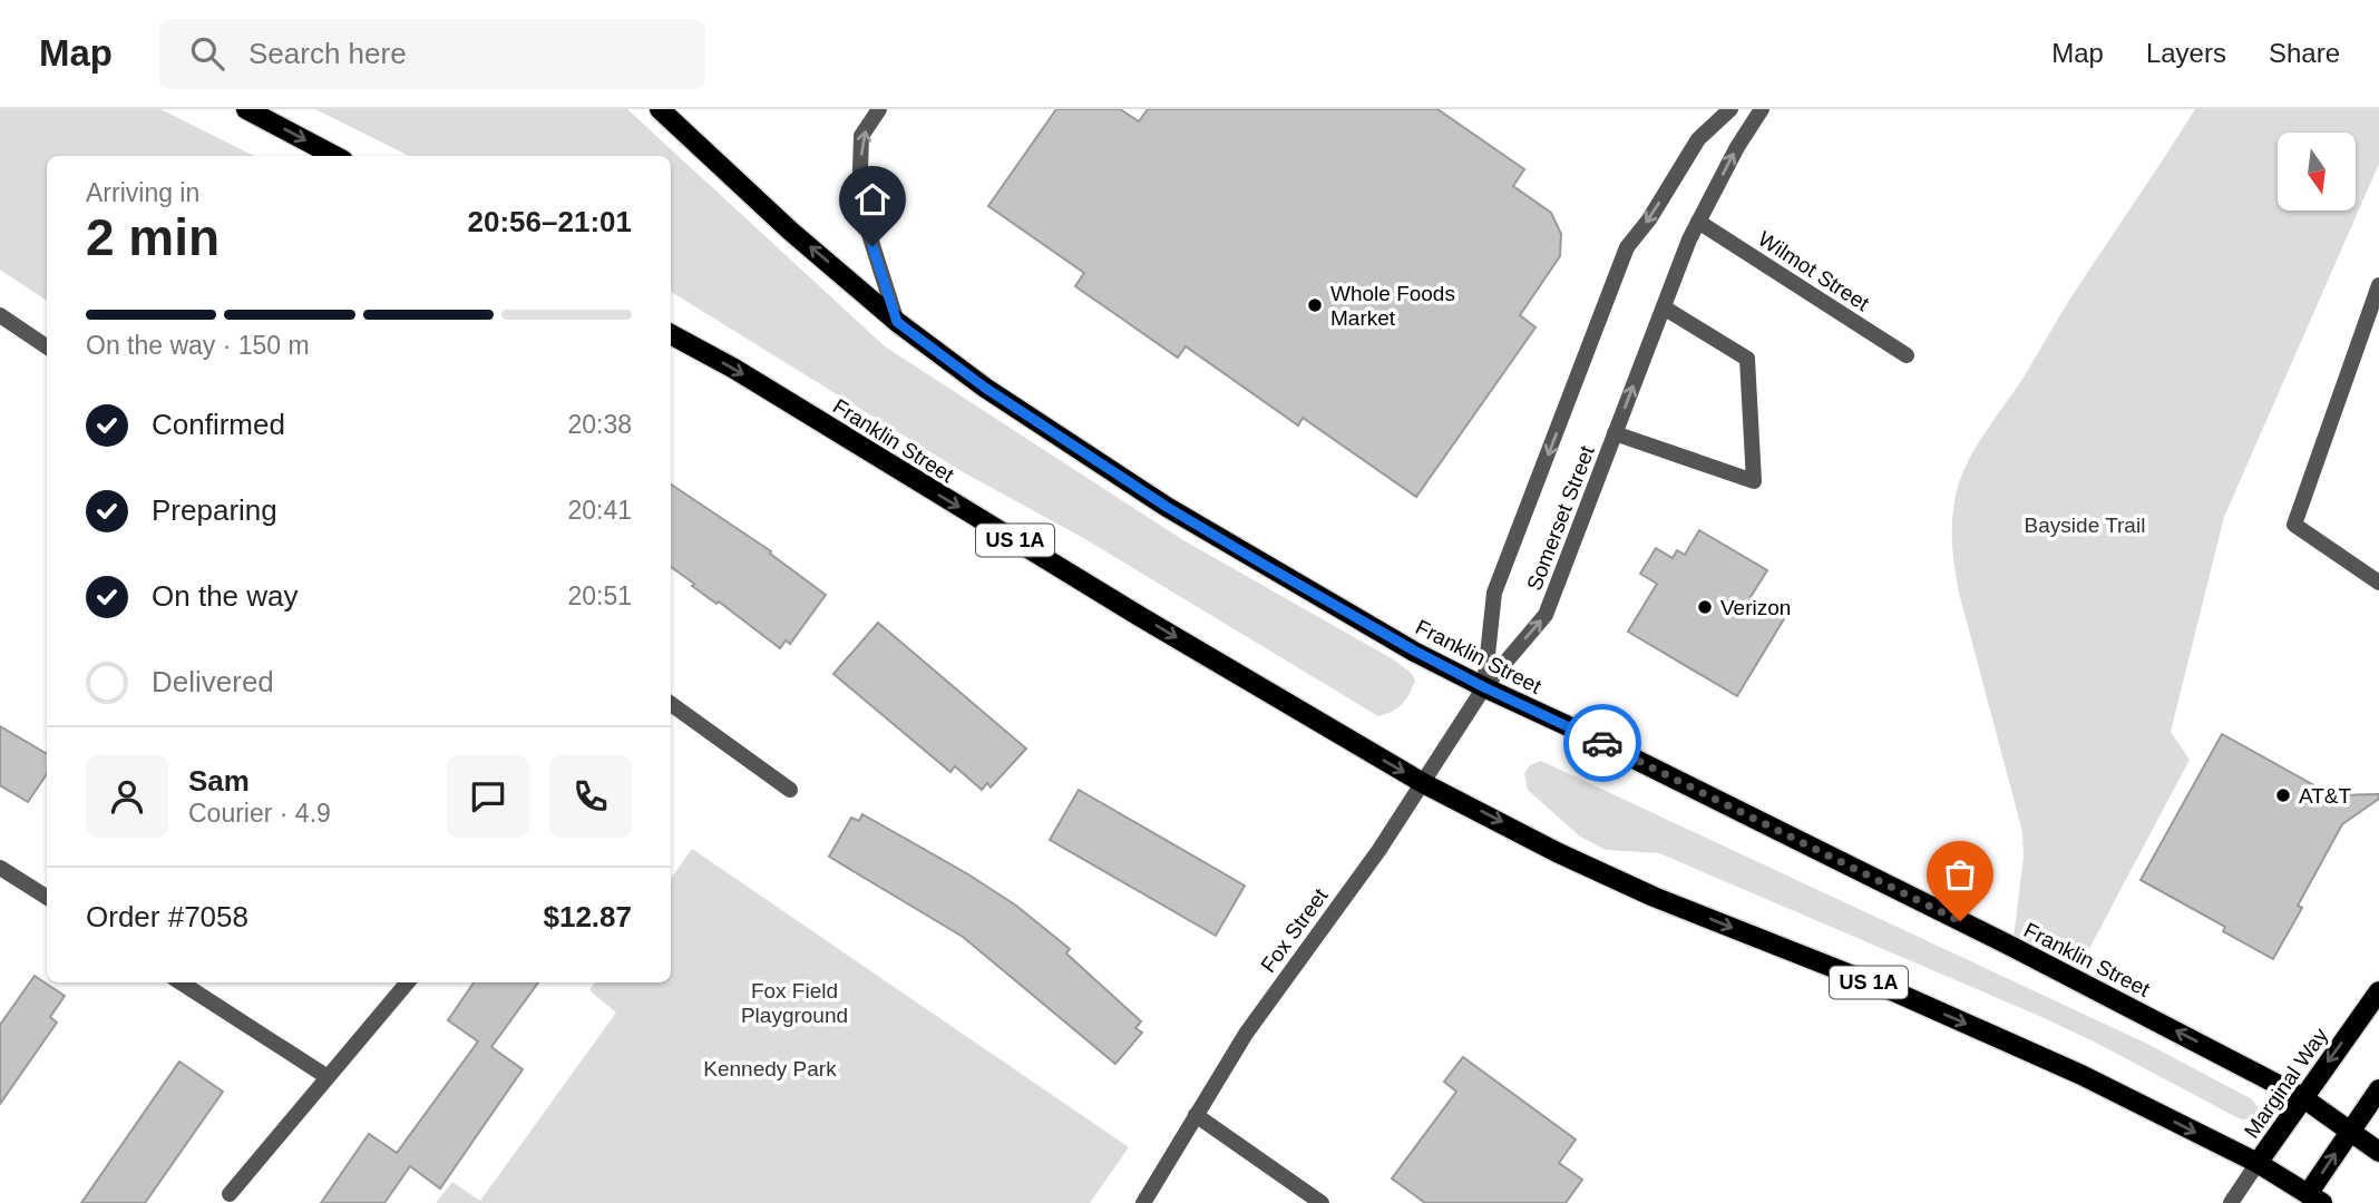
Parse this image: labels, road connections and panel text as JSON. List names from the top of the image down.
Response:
{
  "streets": {
    "main road": ["Franklin Street", "US 1A", "Marginal Way"],
    "street": ["Wilmot Street", "Somerset Street", "Fox Street"]
  },
  "crossings": [
    ["Wilmot Street", "Somerset Street"],
    ["Franklin Street", "Somerset Street"],
    ["Franklin Street", "Fox Street"],
    ["Franklin Street", "Marginal Way"],
    ["Somerset Street", "Fox Street"]
  ],
  "parks": ["Bayside Trail", "Fox Field Playground", "Kennedy Park"],
  "places": ["Whole Foods Market", "Verizon", "AT&T"],
  "north": "bottom",
  "page": {
    "header": "Map",
    "search": "Search here",
    "nav": ["Map", "Layers", "Share"],
    "heading": ["2 min", "Arriving in", "20:56–21:01"],
    "panel": [
      "Sam",
      "Courier · 4.9",
      "Order #7058",
      "$12.87"
    ],
    "bar": "On the way · 150 m",
    "list": [
      ["Confirmed", "20:38"],
      ["Preparing", "20:41"],
      ["On the way", "20:51"],
      "Delivered"
    ]
  }
}
